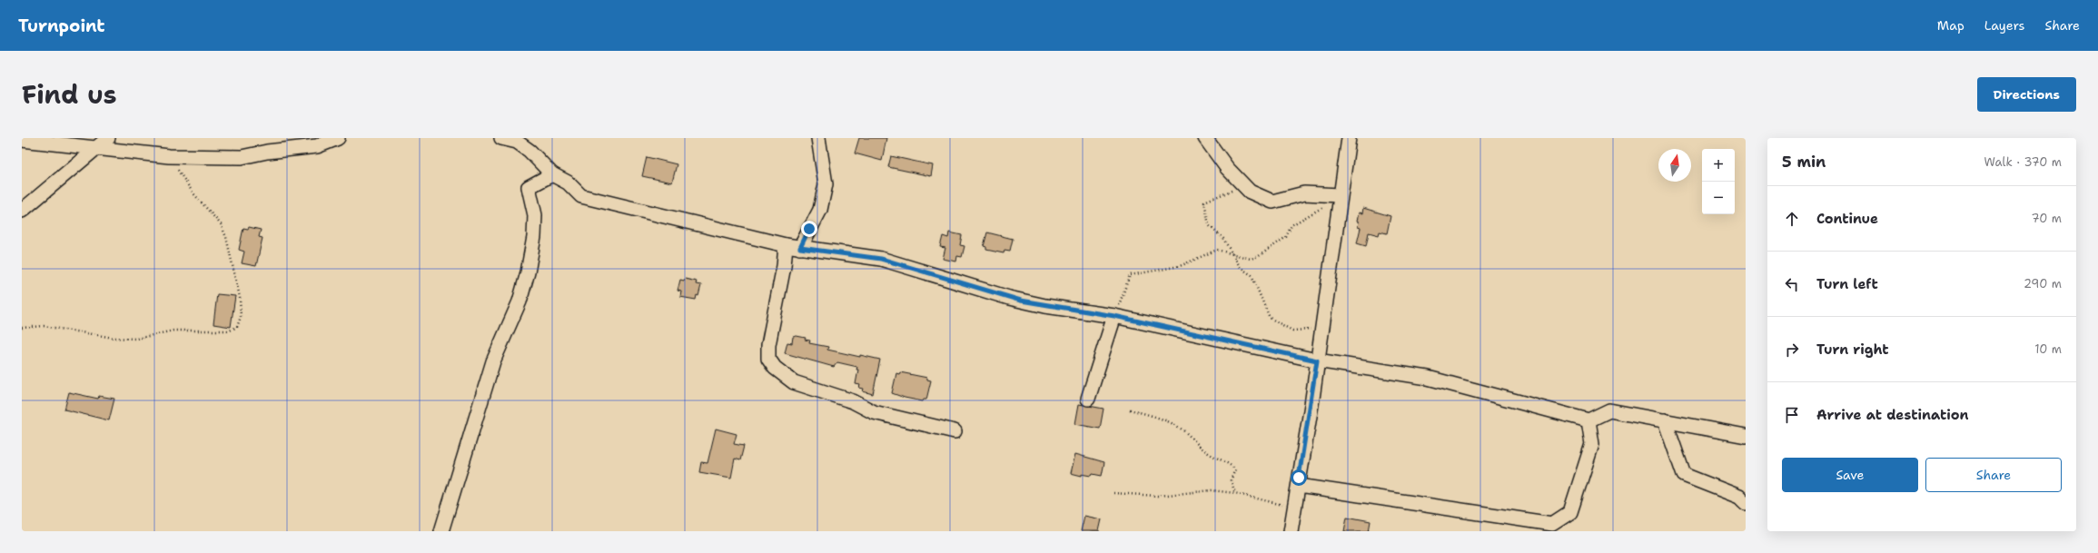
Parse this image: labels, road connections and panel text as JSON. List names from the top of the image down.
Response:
{
  "north": "top",
  "page": {
    "header": "Turnpoint",
    "nav": ["Map", "Layers", "Share"],
    "title": "Find us",
    "buttons": [
      "Directions",
      ["Save", "Share"]
    ],
    "heading": ["5 min", "Walk · 370 m"],
    "map_buttons": ["+", "−"],
    "list": [
      ["Continue", "70 m"],
      ["Turn left", "290 m"],
      ["Turn right", "10 m"],
      "Arrive at destination"
    ]
  }
}
